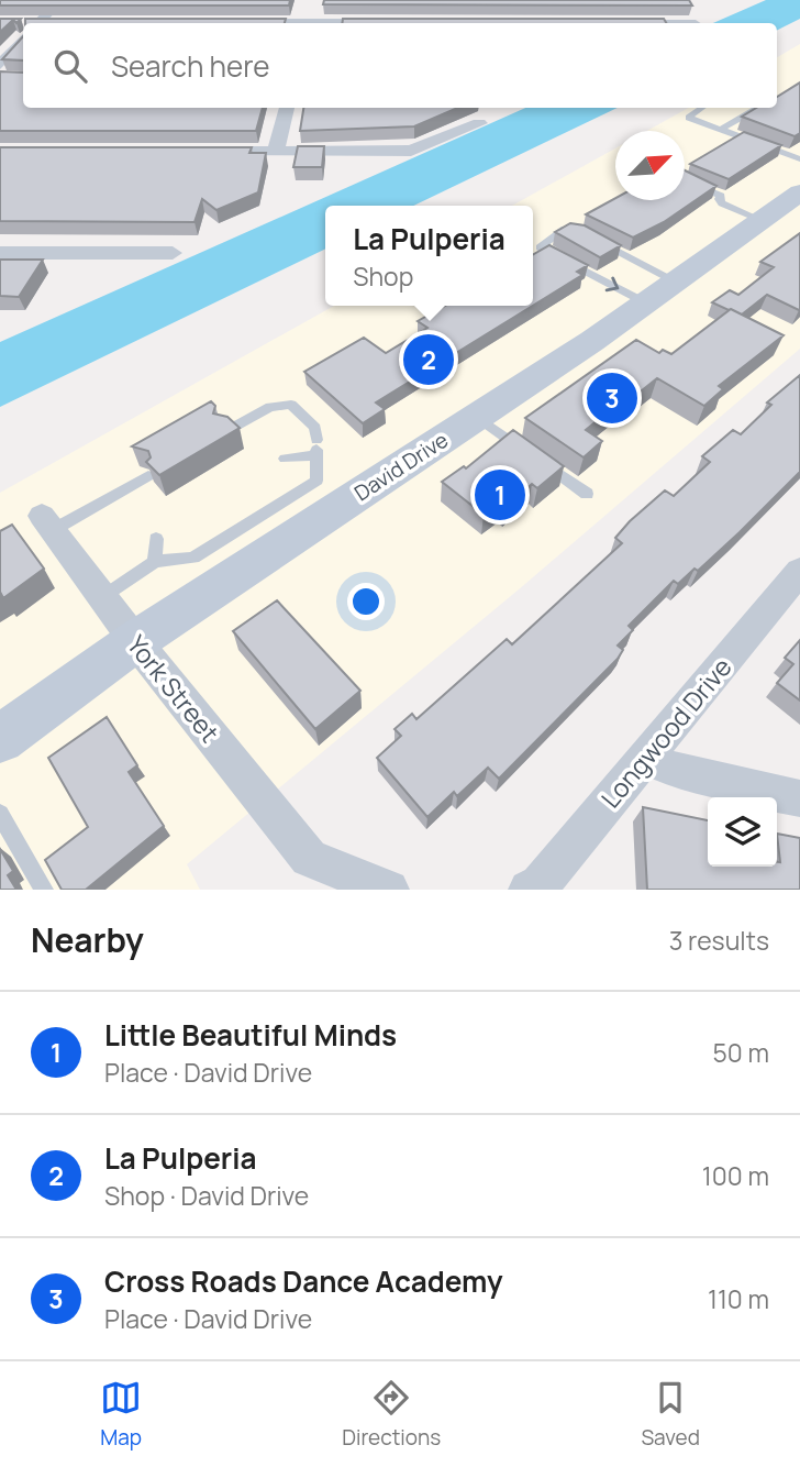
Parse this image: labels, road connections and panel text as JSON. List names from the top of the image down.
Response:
{
  "streets": {
    "main road": ["David Drive"],
    "street": ["York Street", "Longwood Drive"]
  },
  "crossings": [
    ["David Drive", "York Street"]
  ],
  "north": "top right",
  "page": {
    "search": "Search here",
    "popup": ["La Pulperia", "Shop"],
    "pins": ["2", "3", "1"],
    "heading": ["Nearby", "3 results"],
    "list": [
      {
        "mark": "1",
        "name": "Little Beautiful Minds",
        "note": "Place · David Drive",
        "value": "50 m"
      },
      {
        "mark": "2",
        "name": "La Pulperia",
        "note": "Shop · David Drive",
        "value": "100 m"
      },
      {
        "mark": "3",
        "name": "Cross Roads Dance Academy",
        "note": "Place · David Drive",
        "value": "110 m"
      }
    ],
    "nav": ["Map", "Directions", "Saved"]
  }
}
